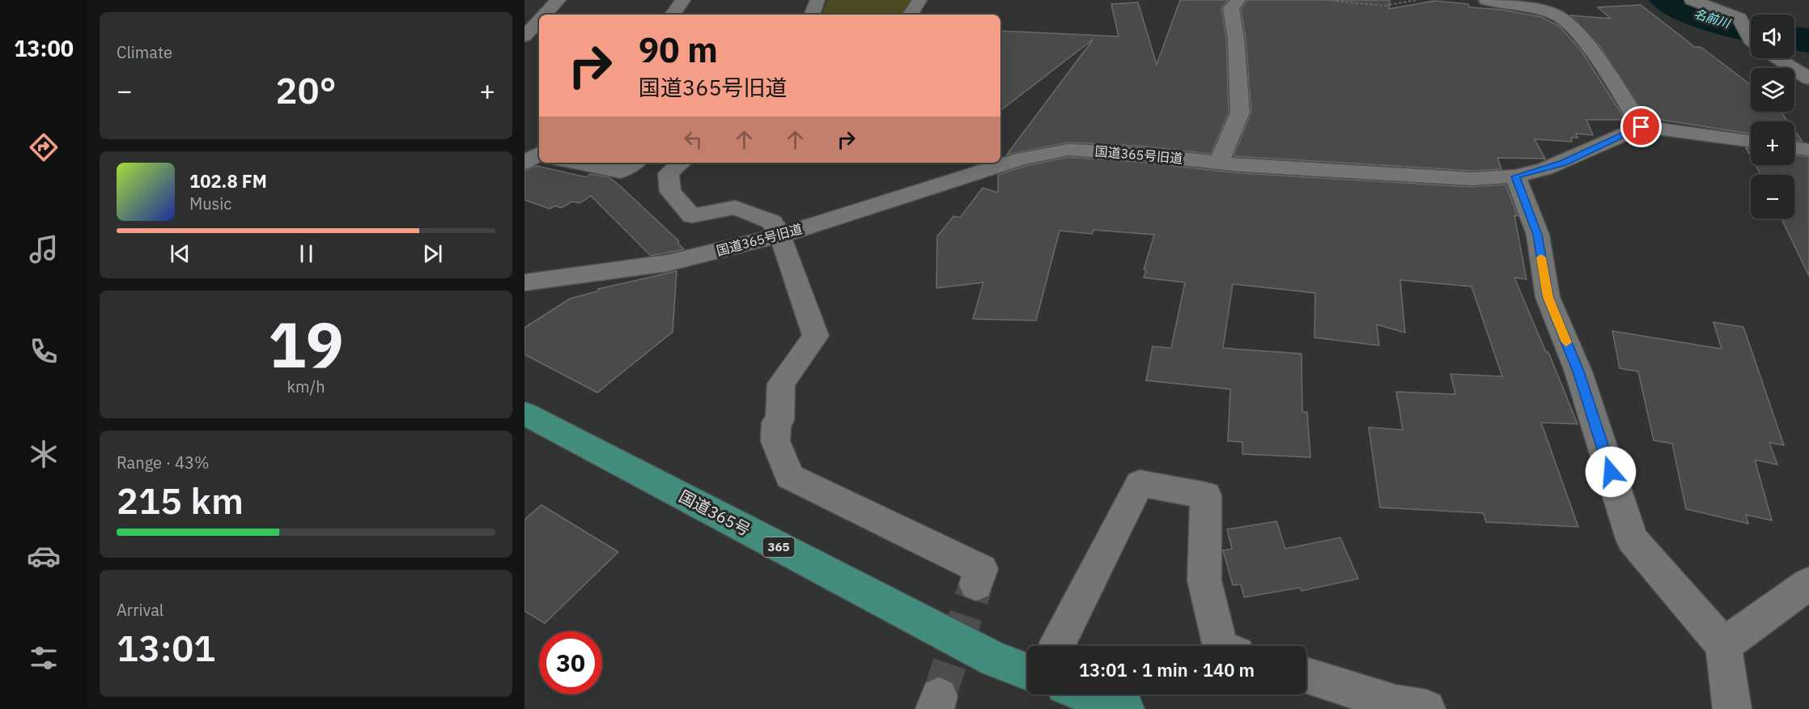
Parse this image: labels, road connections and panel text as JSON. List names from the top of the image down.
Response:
{
  "streets": {
    "highway": ["国道365号", "365"],
    "street": ["国道365号旧道"]
  },
  "water": ["名前川"],
  "page": {
    "tabs": "13:00",
    "tile": [
      "Climate",
      ["19", "km/h"],
      ["Range · 43%", "215 km"],
      ["Arrival", "13:01"]
    ],
    "map_buttons": ["+", "−"],
    "turn": ["90 m", "国道365号旧道"],
    "heat": ["−", "20°", "+"],
    "song": ["102.8 FM", "Music"],
    "limit": "30",
    "trip": "13:01 · 1 min · 140 m"
  }
}
